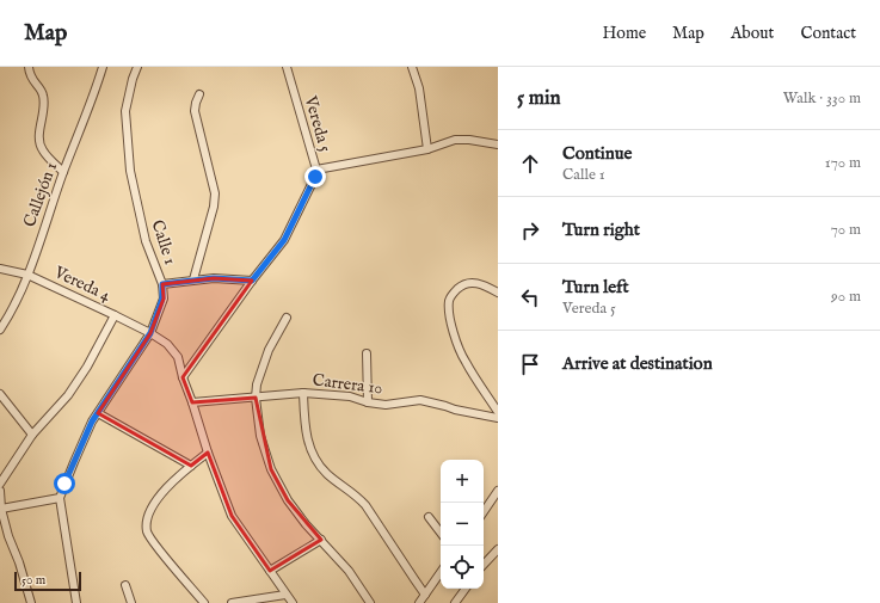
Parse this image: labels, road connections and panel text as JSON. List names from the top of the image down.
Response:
{
  "streets": {
    "street": [
      "Vereda 5",
      "Callejón 1",
      "Calle 1",
      "Vereda 4",
      "Carrera 10"
    ]
  },
  "crossings": [
    ["Vereda 5", "Vereda 4"],
    ["Callejón 1", "Vereda 4"],
    ["Calle 1", "Vereda 4"],
    ["Vereda 4", "Carrera 10"]
  ],
  "scale_bar": "50 m",
  "page": {
    "header": "Map",
    "nav": [
      "Home",
      "Map",
      "About",
      "Contact"
    ],
    "heading": ["5 min", "Walk · 330 m"],
    "list": [
      ["Continue", "Calle 1", "170 m"],
      ["Turn right", "70 m"],
      ["Turn left", "Vereda 5", "90 m"],
      "Arrive at destination"
    ],
    "map_buttons": ["+", "−"],
    "scale": "50 m"
  }
}
